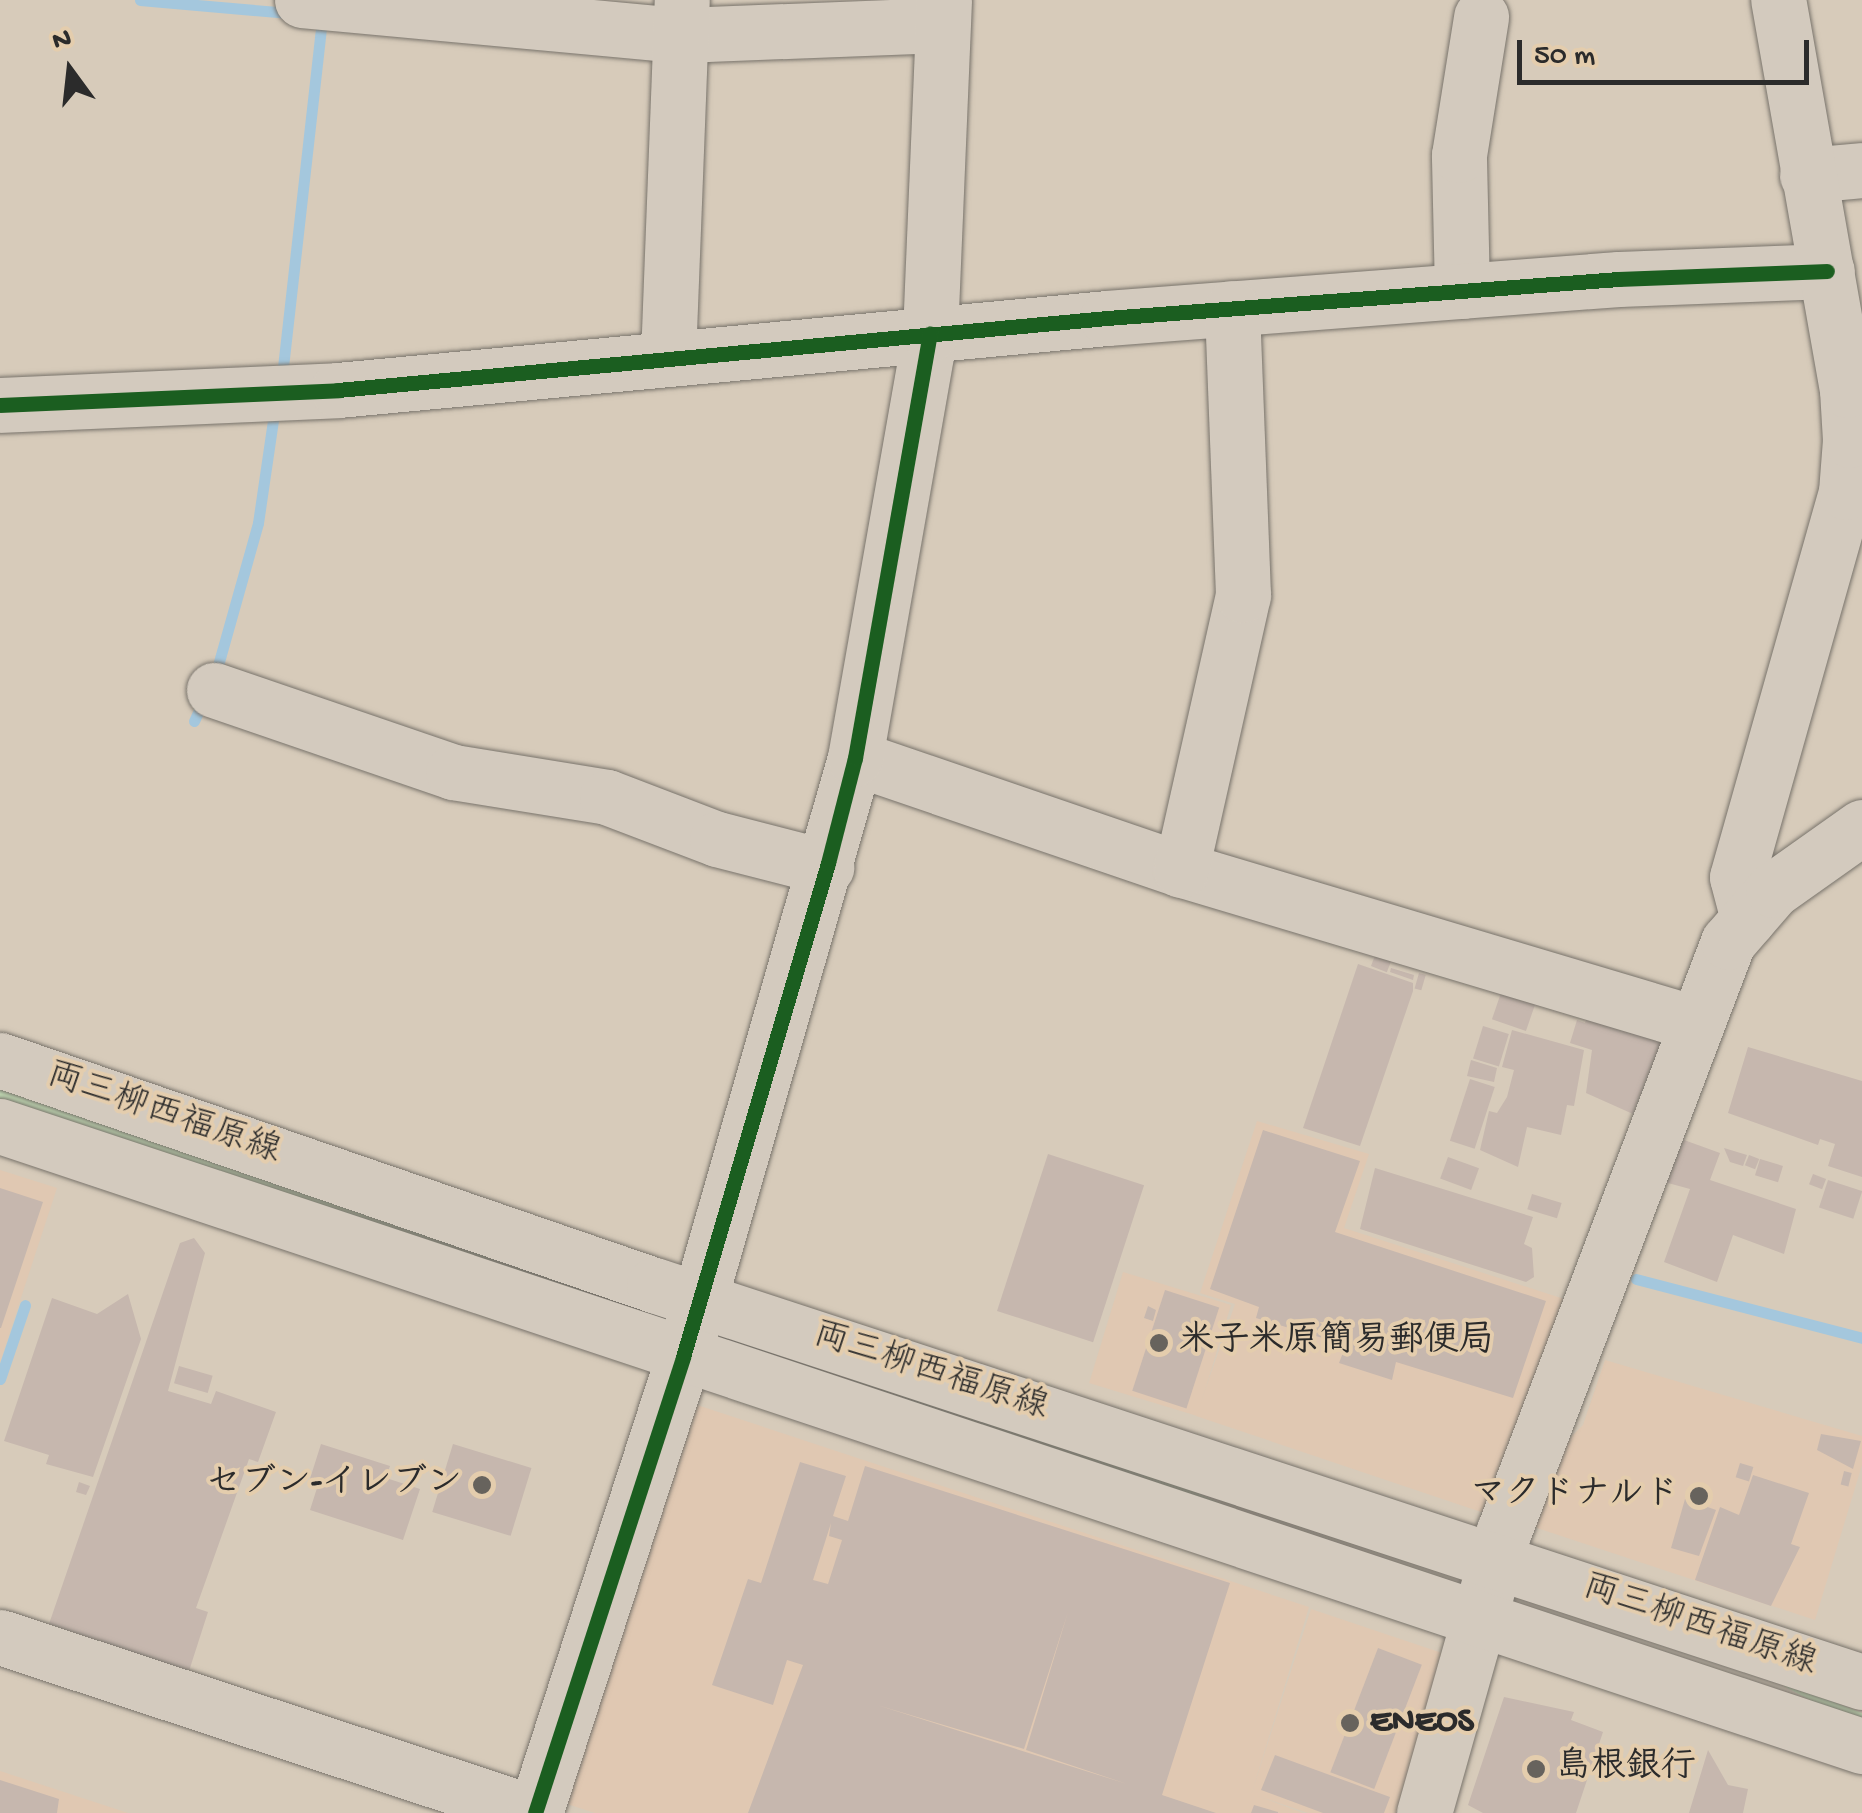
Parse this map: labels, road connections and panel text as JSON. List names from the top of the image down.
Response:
{
  "streets": {
    "street": ["両三柳西福原線"]
  },
  "places": [
    "米子米原簡易郵便局",
    "セブン-イレブン",
    "マクドナルド",
    "ENEOS",
    "島根銀行"
  ],
  "scale_bar": "50 m",
  "north": "top"
}
